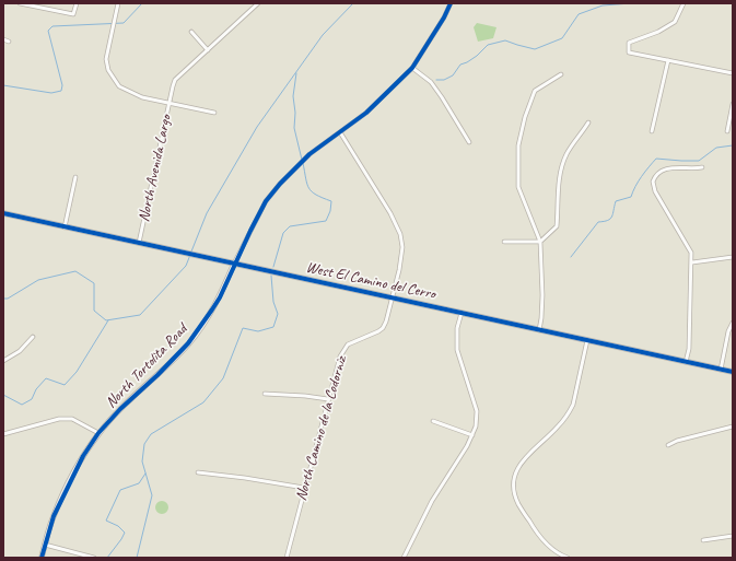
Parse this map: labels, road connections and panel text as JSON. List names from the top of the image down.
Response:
{
  "streets": {
    "street": [
      "North Avenida Largo",
      "West El Camino del Cerro",
      "North Tortolita Road",
      "North Camino de la Codorniz"
    ]
  },
  "crossings": [
    ["North Avenida Largo", "West El Camino del Cerro"],
    ["West El Camino del Cerro", "North Tortolita Road"],
    ["West El Camino del Cerro", "North Camino de la Codorniz"],
    ["North Tortolita Road", "North Camino de la Codorniz"]
  ]
}
